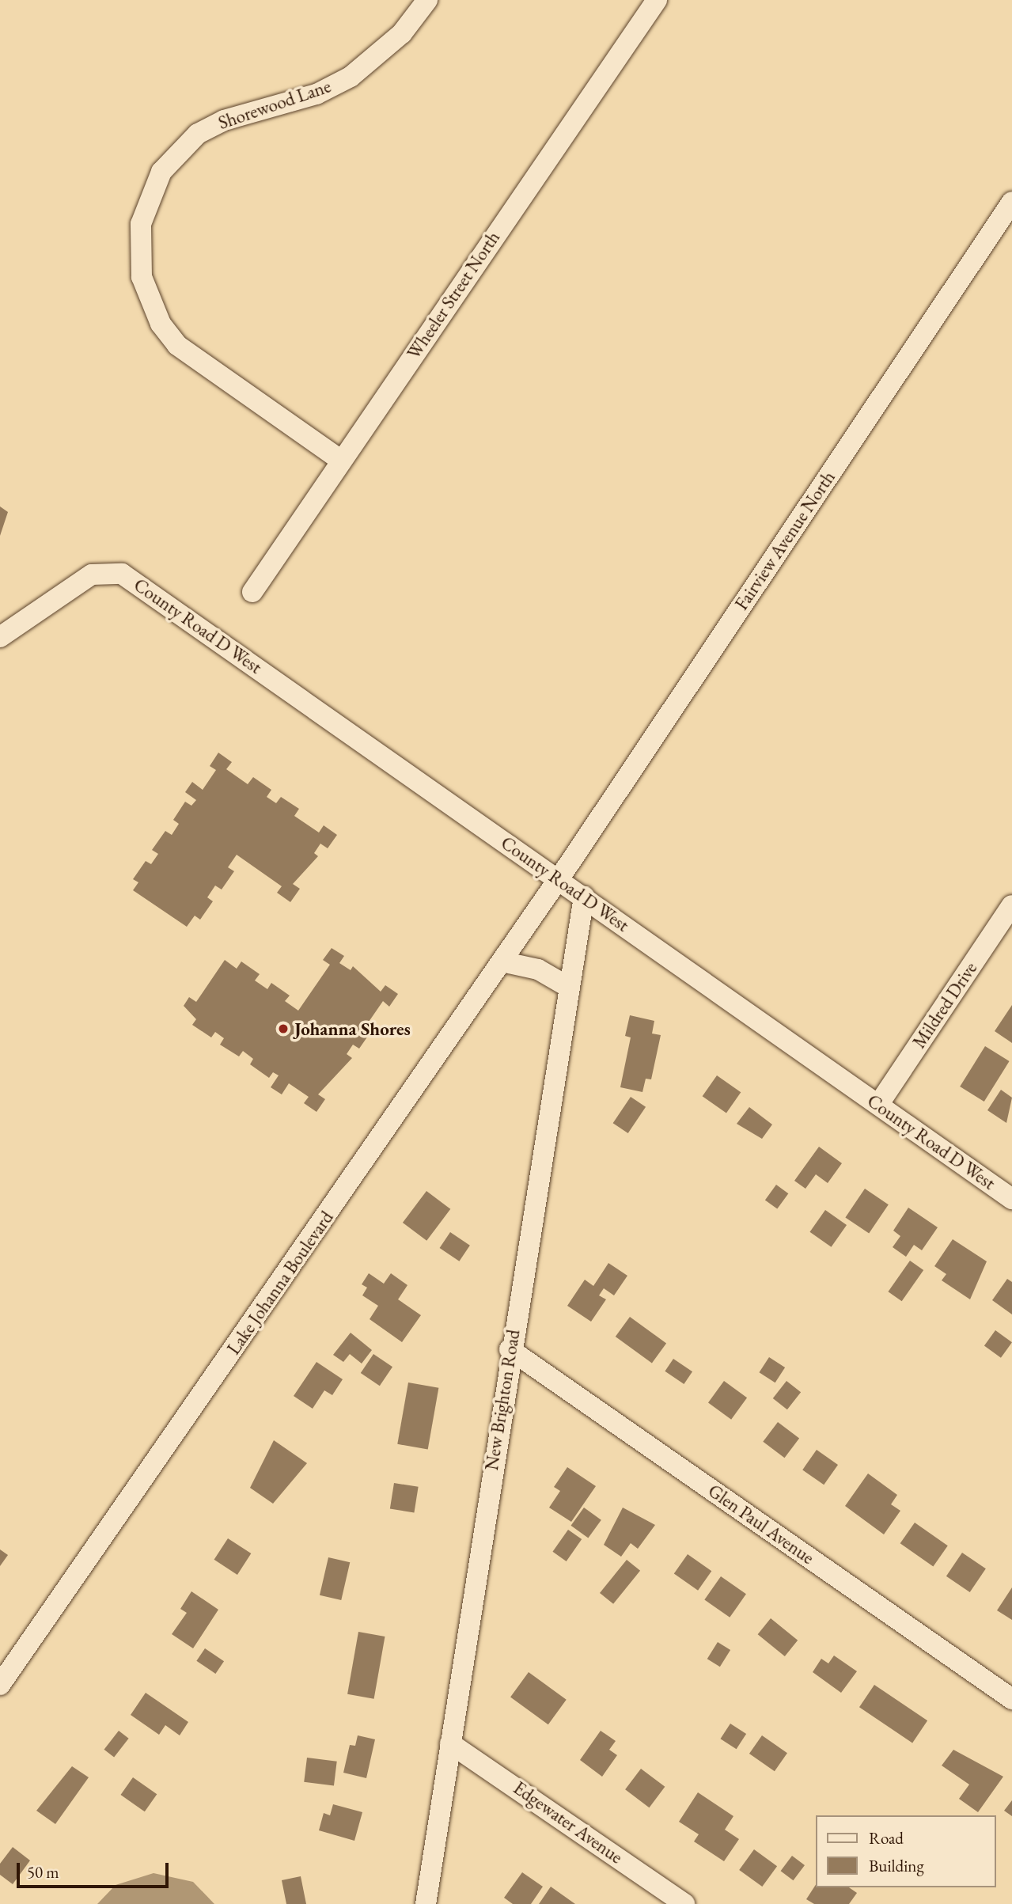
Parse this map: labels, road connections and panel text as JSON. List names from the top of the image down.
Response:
{
  "streets": {
    "street": [
      "Shorewood Lane",
      "Wheeler Street North",
      "Fairview Avenue North",
      "County Road D West",
      "Mildred Drive",
      "Lake Johanna Boulevard",
      "New Brighton Road",
      "Glen Paul Avenue",
      "Edgewater Avenue"
    ]
  },
  "crossings": [
    ["Shorewood Lane", "Wheeler Street North"],
    ["Fairview Avenue North", "County Road D West"],
    ["Fairview Avenue North", "Lake Johanna Boulevard"],
    ["County Road D West", "Mildred Drive"],
    ["County Road D West", "Lake Johanna Boulevard"],
    ["County Road D West", "New Brighton Road"],
    ["New Brighton Road", "Glen Paul Avenue"],
    ["New Brighton Road", "Edgewater Avenue"]
  ],
  "places": ["Johanna Shores"],
  "legend": ["Road", "Building"],
  "scale_bar": "50 m"
}
